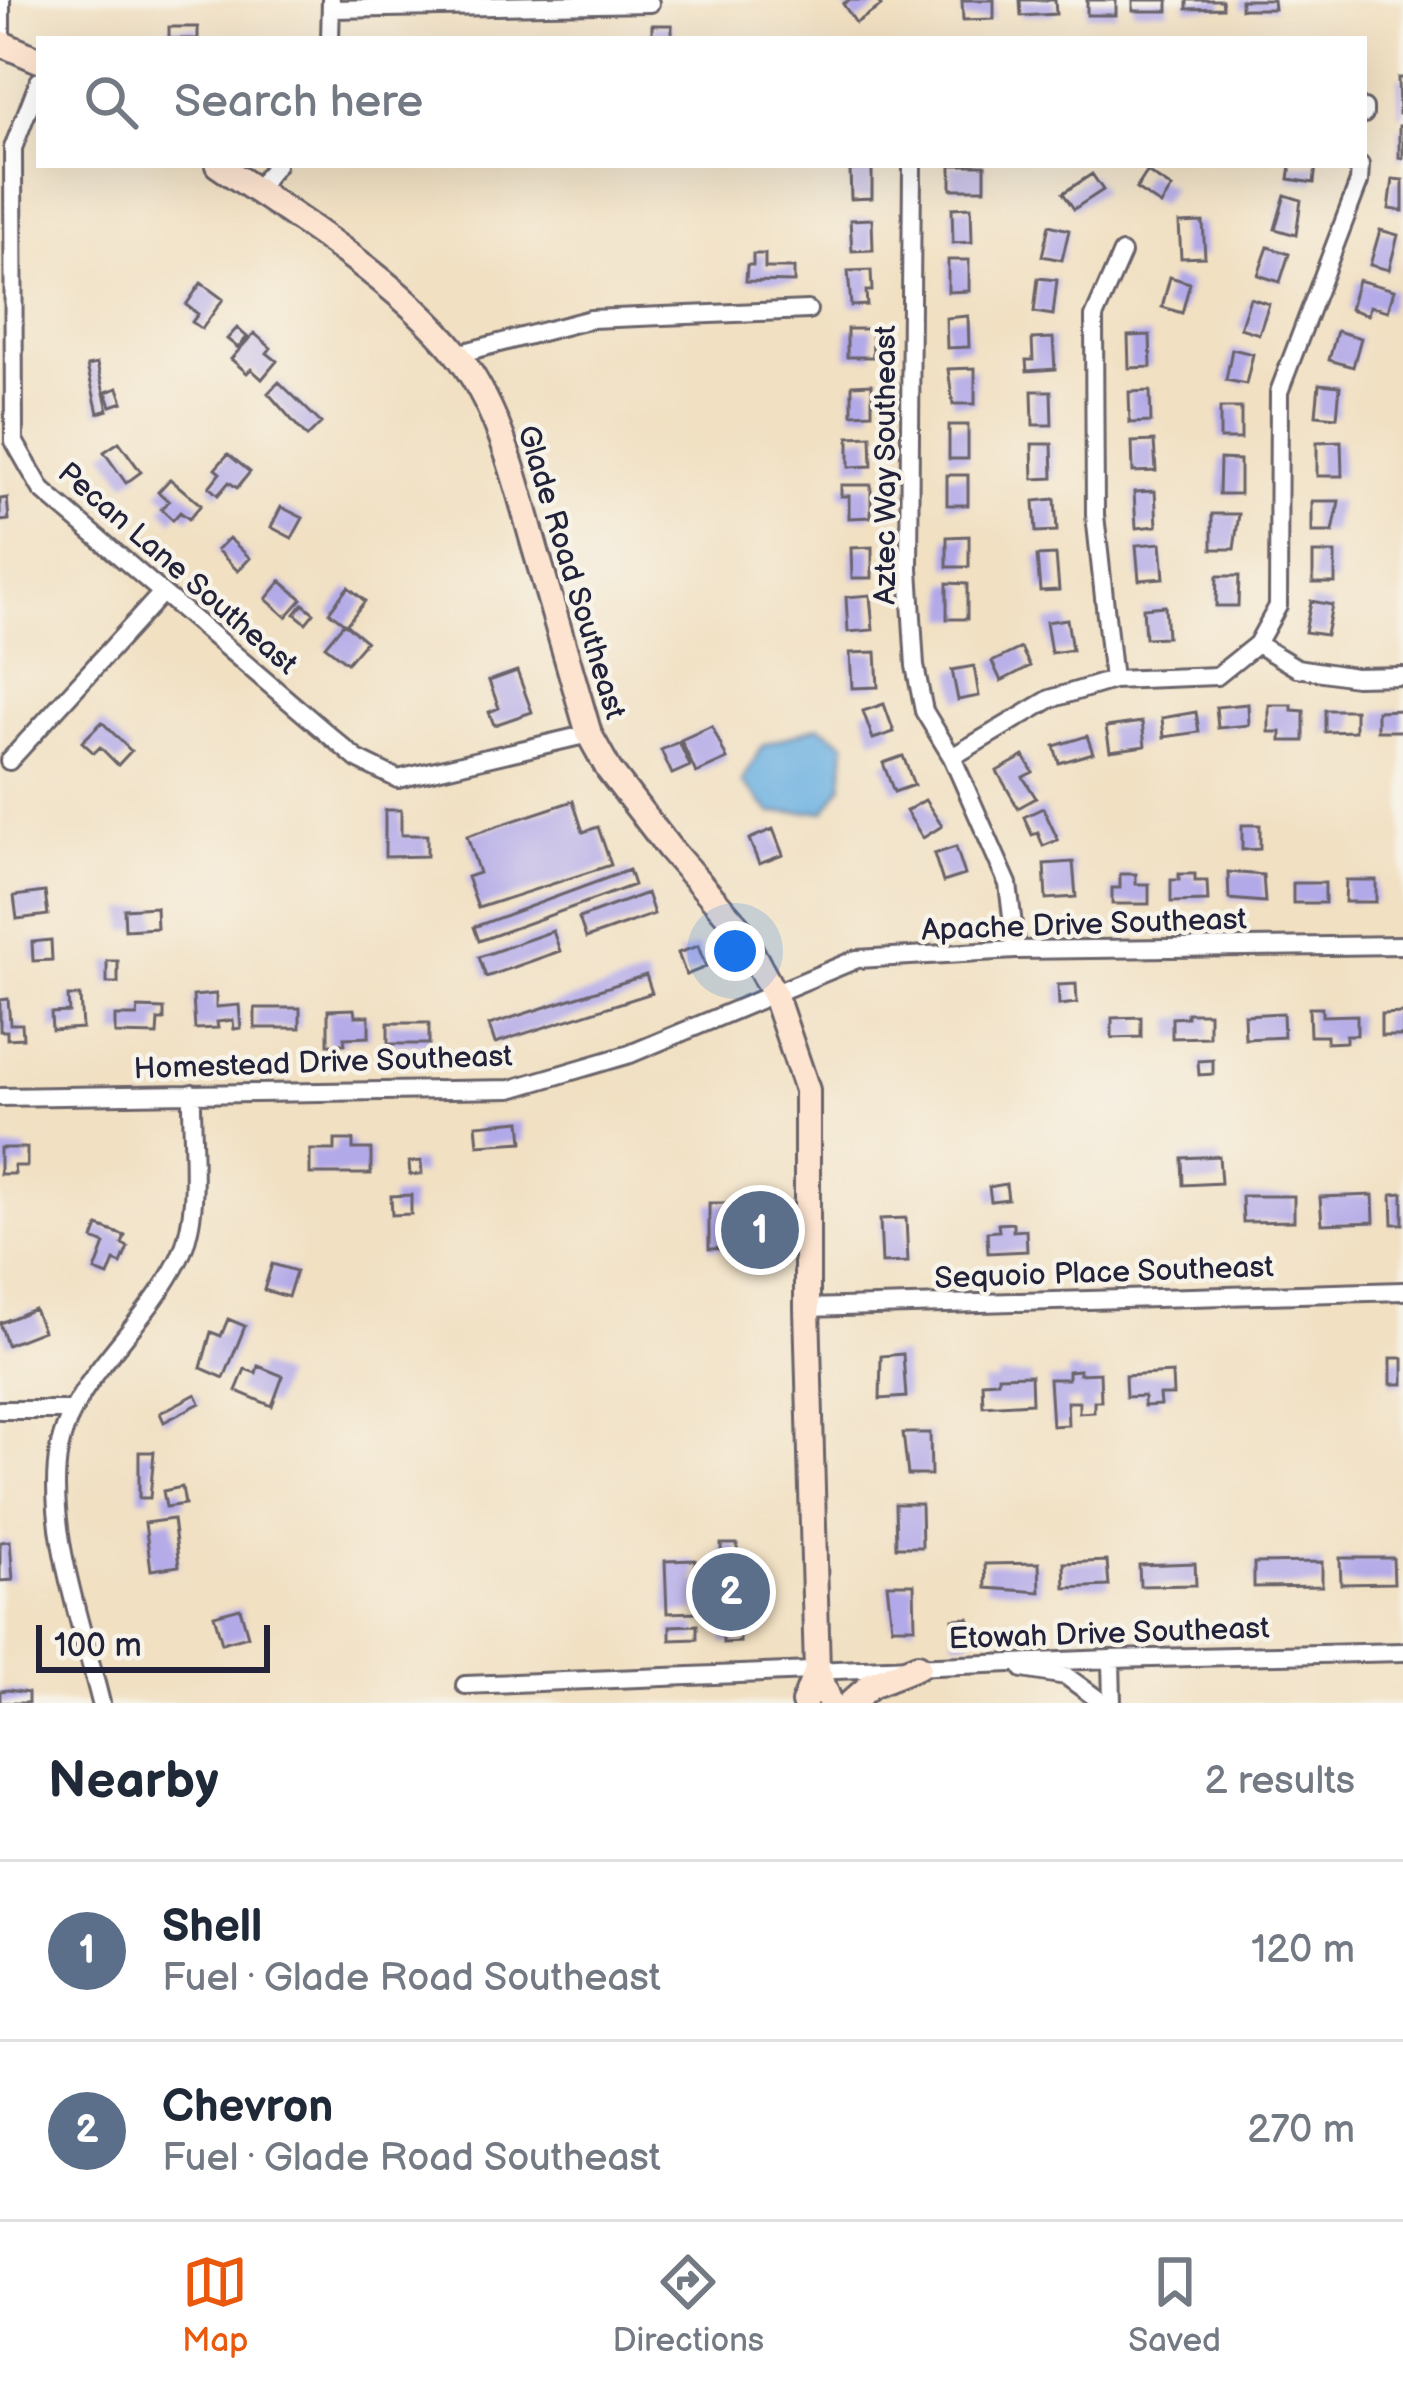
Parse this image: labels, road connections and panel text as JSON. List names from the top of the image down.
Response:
{
  "streets": {
    "street": [
      "Aztec Way Southeast",
      "Pecan Lane Southeast",
      "Glade Road Southeast",
      "Apache Drive Southeast",
      "Homestead Drive Southeast",
      "Sequoio Place Southeast",
      "Etowah Drive Southeast"
    ]
  },
  "crossings": [
    ["Aztec Way Southeast", "Apache Drive Southeast"],
    ["Pecan Lane Southeast", "Glade Road Southeast"],
    ["Glade Road Southeast", "Apache Drive Southeast"],
    ["Glade Road Southeast", "Homestead Drive Southeast"],
    ["Glade Road Southeast", "Sequoio Place Southeast"],
    ["Glade Road Southeast", "Etowah Drive Southeast"],
    ["Apache Drive Southeast", "Homestead Drive Southeast"]
  ],
  "scale_bar": "100 m",
  "page": {
    "search": "Search here",
    "pins": ["1", "2"],
    "scale": "100 m",
    "heading": ["Nearby", "2 results"],
    "list": [
      {
        "mark": "1",
        "name": "Shell",
        "note": "Fuel · Glade Road Southeast",
        "value": "120 m"
      },
      {
        "mark": "2",
        "name": "Chevron",
        "note": "Fuel · Glade Road Southeast",
        "value": "270 m"
      }
    ],
    "nav": ["Map", "Directions", "Saved"]
  }
}
